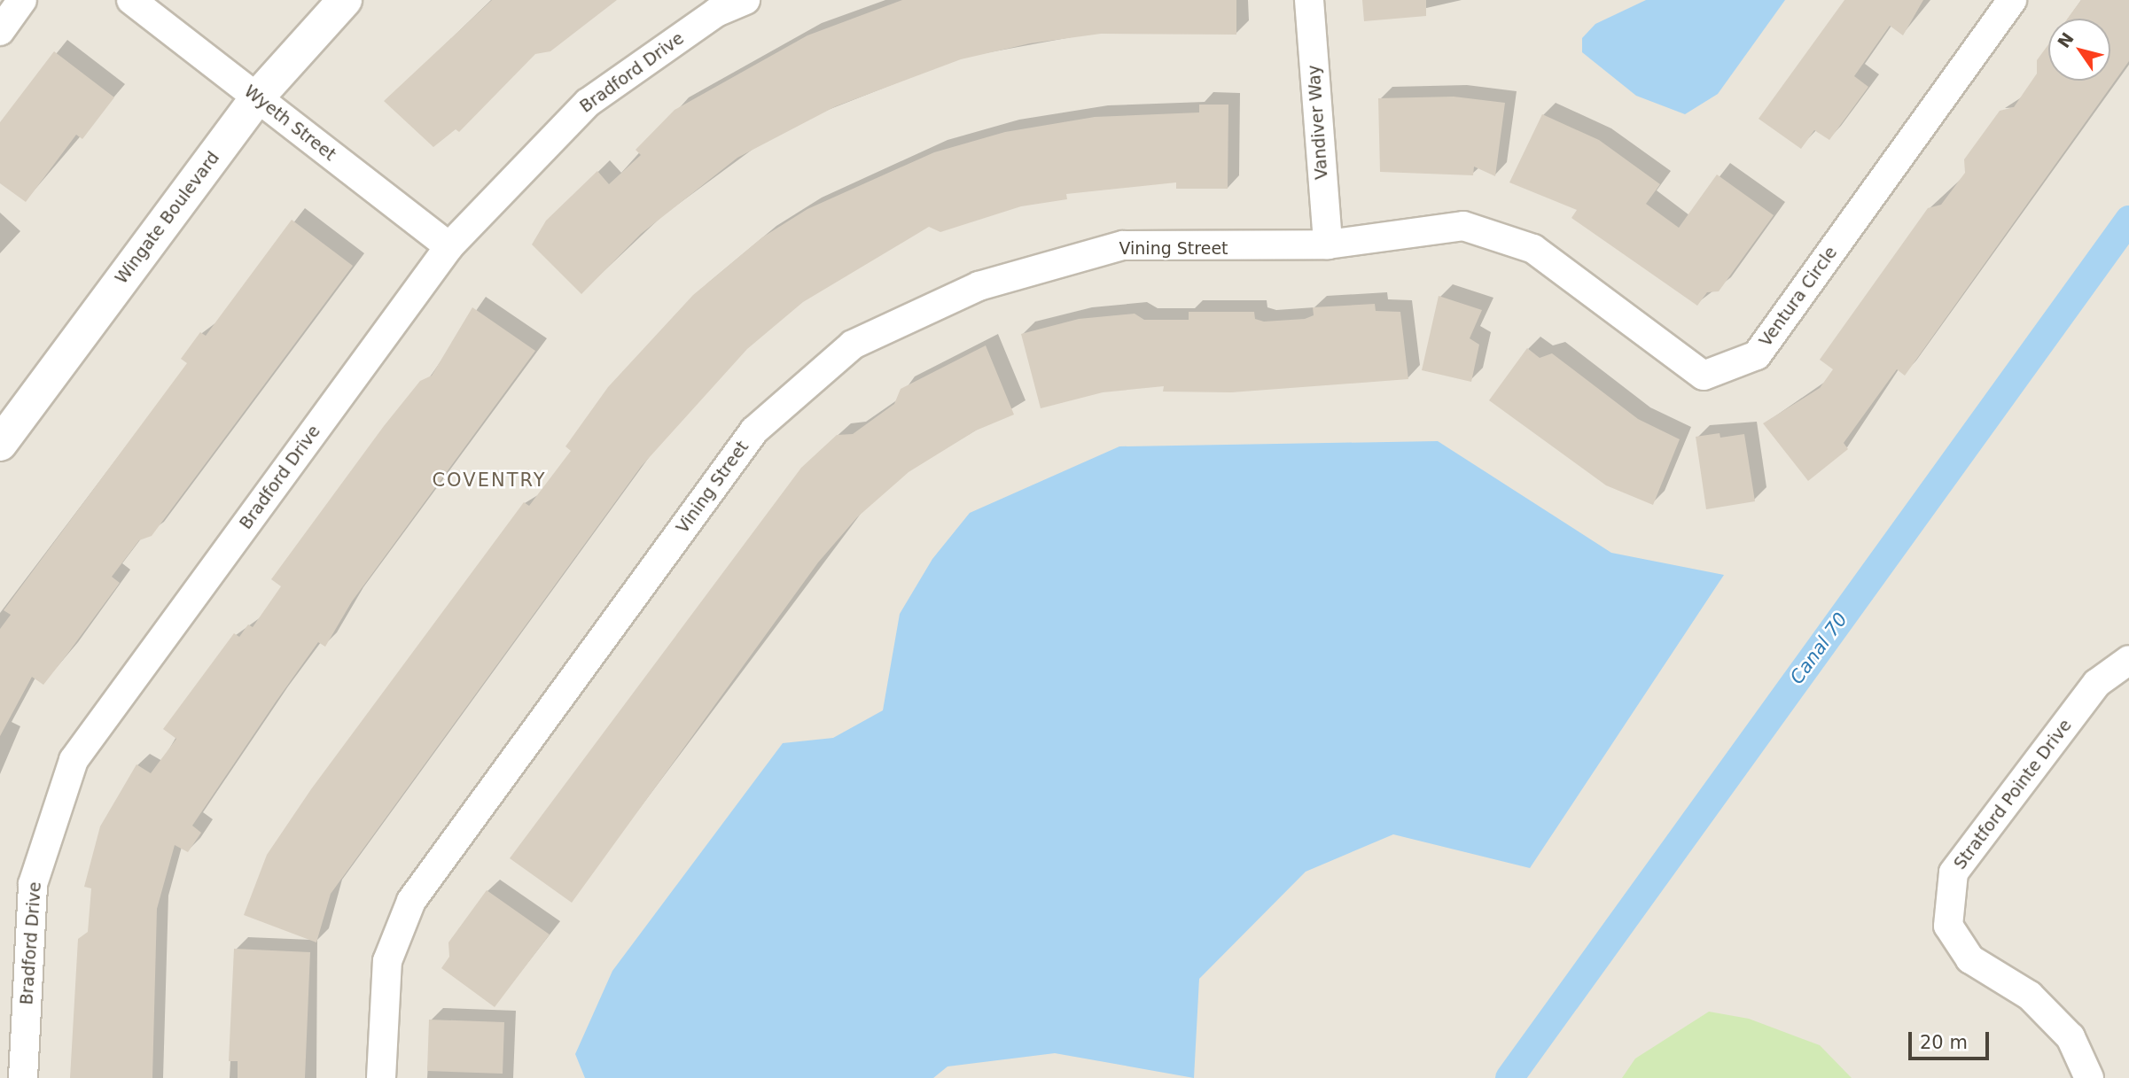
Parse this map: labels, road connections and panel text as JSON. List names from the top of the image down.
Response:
{
  "streets": {
    "street": [
      "Bradford Drive",
      "Vandiver Way",
      "Wyeth Street",
      "Wingate Boulevard",
      "Vining Street",
      "Ventura Circle",
      "Stratford Pointe Drive"
    ]
  },
  "crossings": [
    ["Bradford Drive", "Wyeth Street"],
    ["Vandiver Way", "Vining Street"],
    ["Vandiver Way", "Ventura Circle"],
    ["Wyeth Street", "Wingate Boulevard"],
    ["Vining Street", "Ventura Circle"]
  ],
  "districts": ["COVENTRY"],
  "water": ["Canal 70"],
  "scale_bar": "20 m",
  "north": "top left"
}
